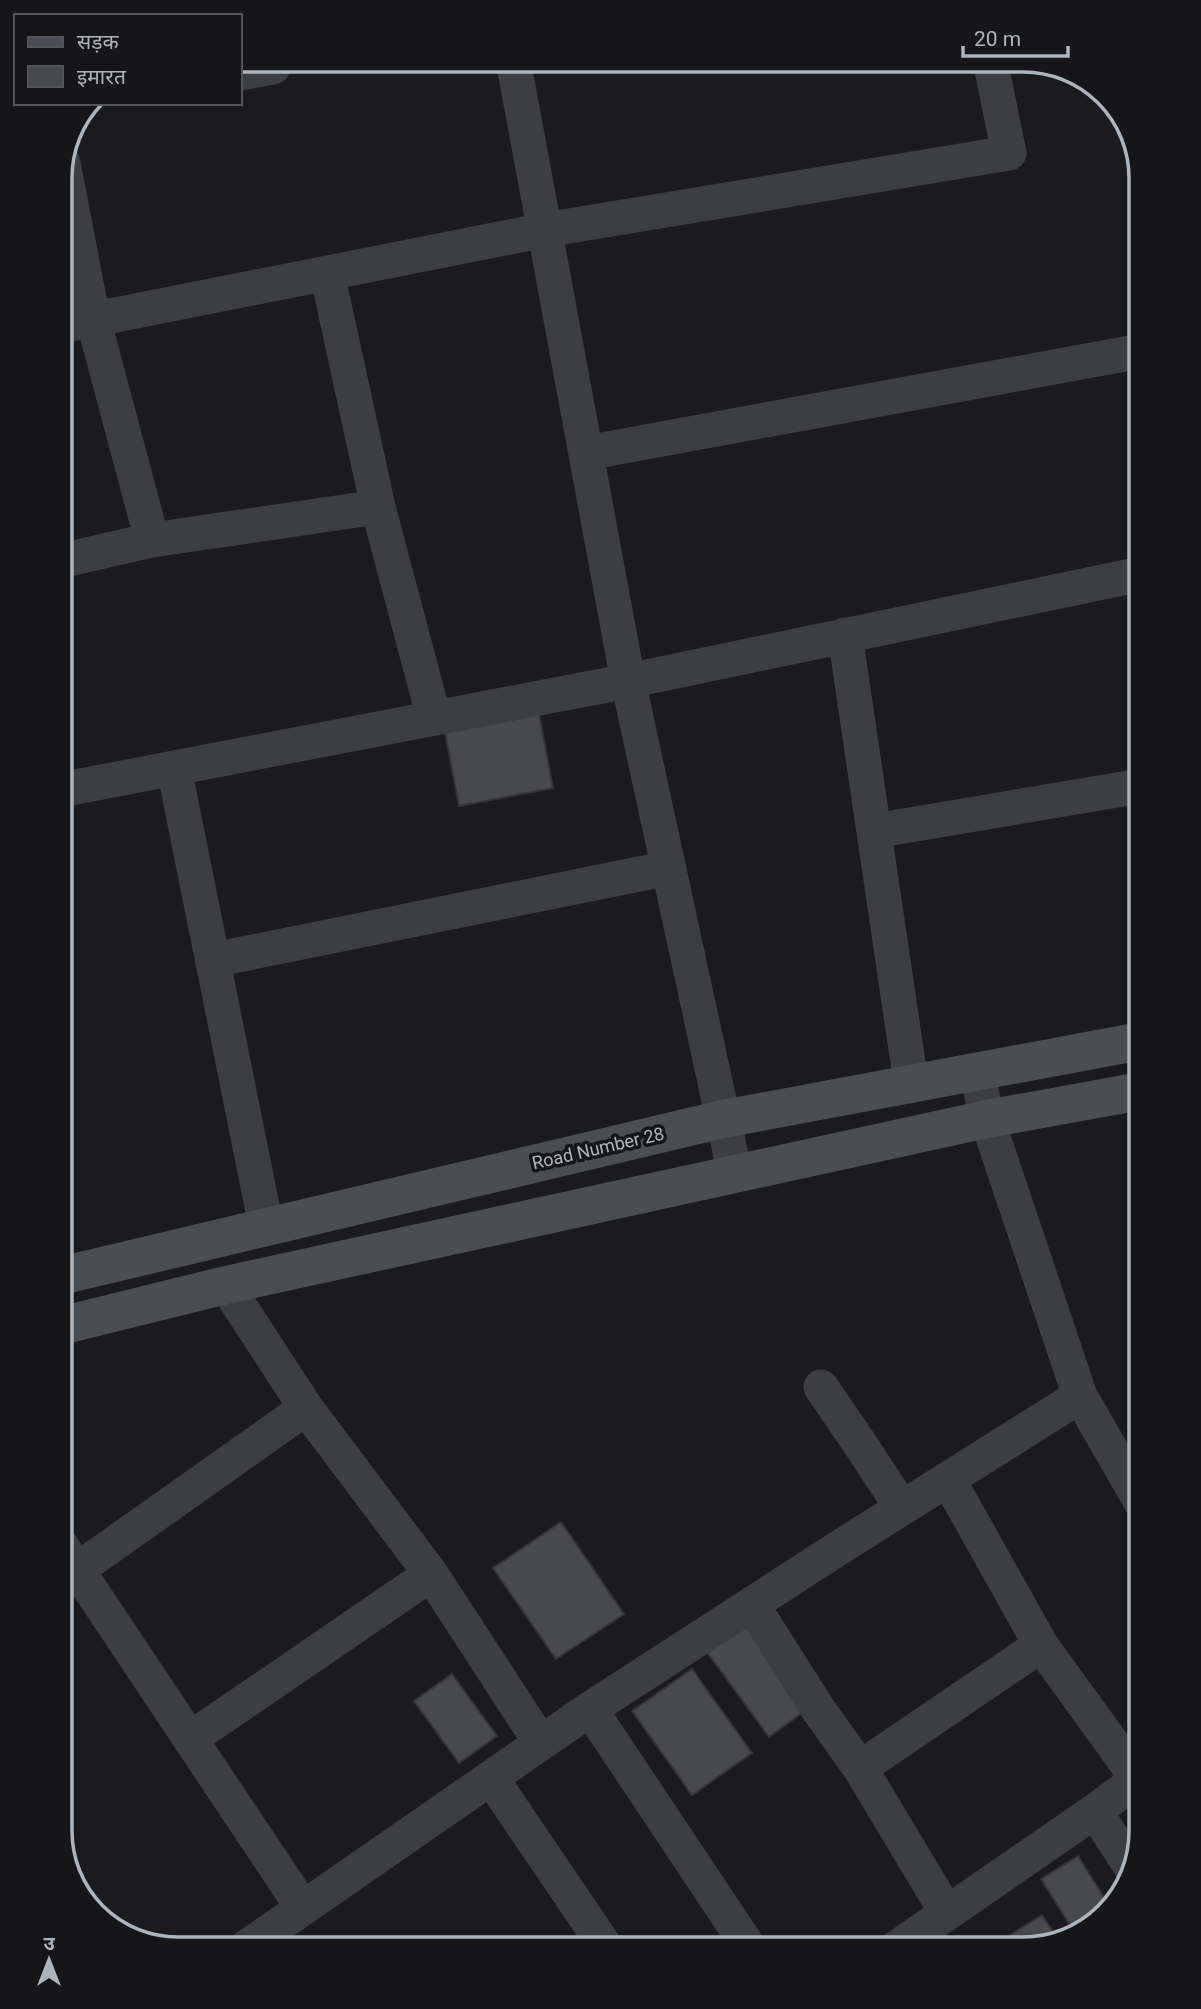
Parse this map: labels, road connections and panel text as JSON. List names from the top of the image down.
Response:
{
  "streets": {
    "street": ["Road Number 28"]
  },
  "legend": ["सड़क", "इमारत"],
  "scale_bar": "20 m",
  "north": "top"
}
